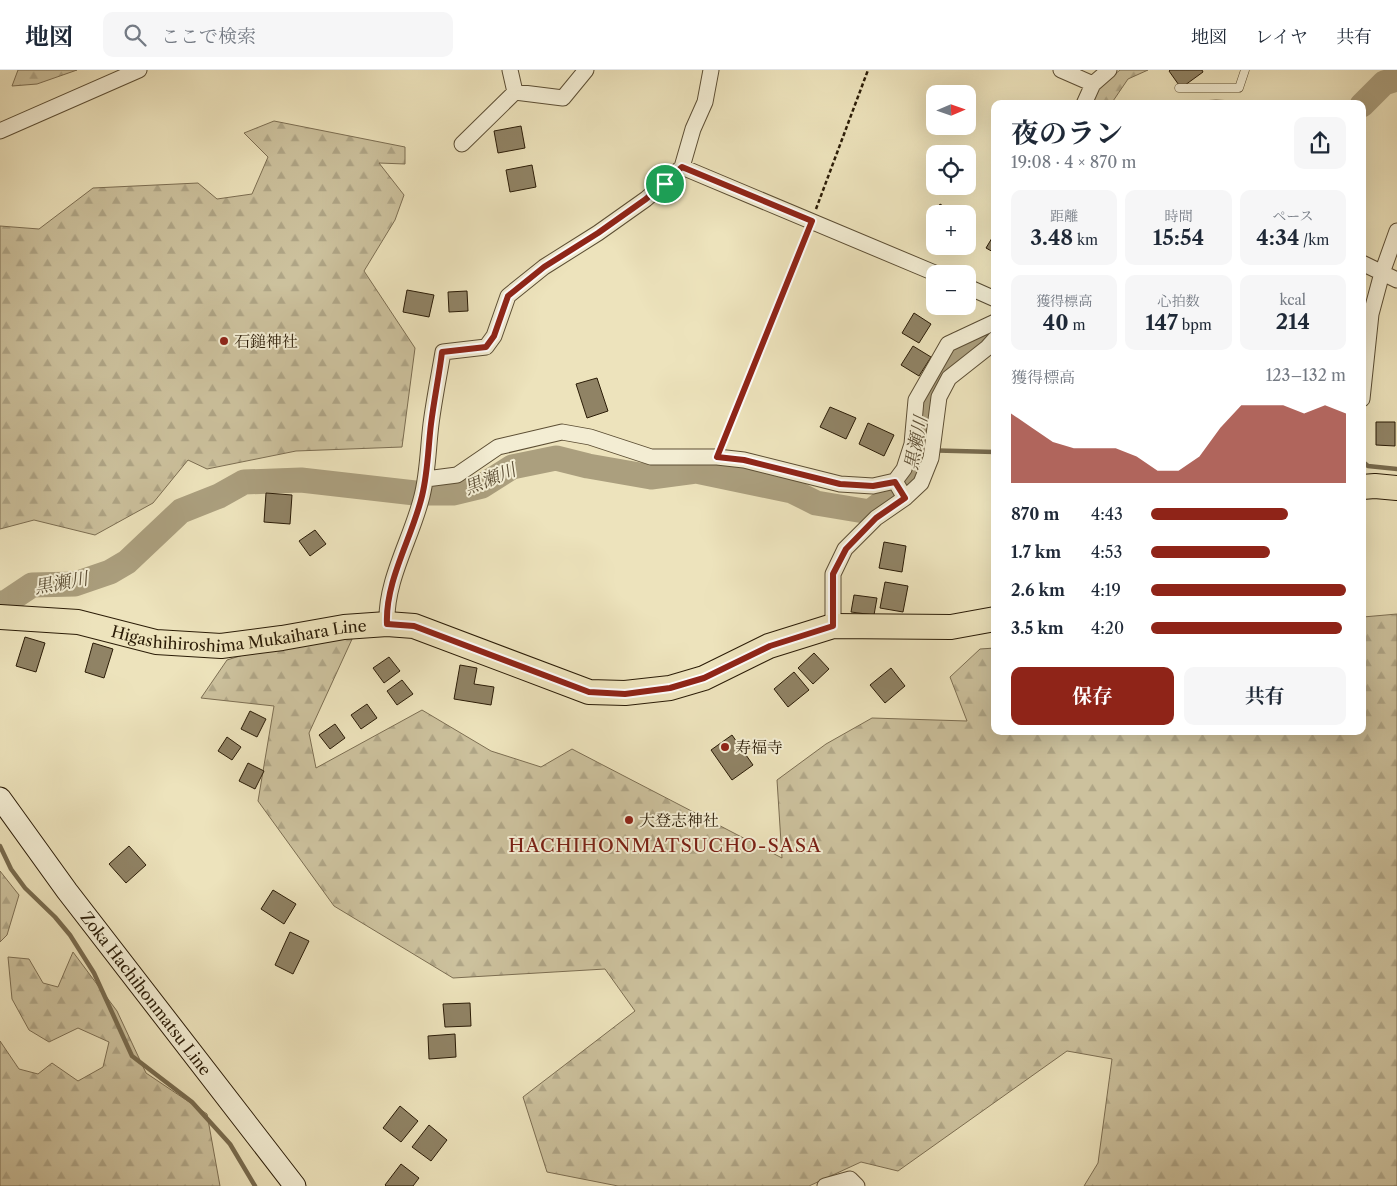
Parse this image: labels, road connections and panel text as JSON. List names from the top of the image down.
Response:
{
  "streets": {
    "main road": ["Higashihiroshima Mukaihara Line", "Zoka Hachihonmatsu Line"]
  },
  "districts": ["HACHIHONMATSUCHO-SASA"],
  "water": ["黒瀬川"],
  "places": ["石鎚神社", "寿福寺", "大登志神社"],
  "north": "right",
  "page": {
    "header": "地図",
    "search": "ここで検索",
    "nav": ["地図", "レイヤ", "共有"],
    "map_buttons": ["+", "−"],
    "heading": ["夜のラン", "19:08 · 4 × 870 m"],
    "stats": [
      ["距離", "3.48 km"],
      ["時間", "15:54"],
      ["ペース", "4:34 /km"],
      ["獲得標高", "40 m"],
      ["心拍数", "147 bpm"],
      ["kcal", "214"]
    ],
    "chart": ["獲得標高", "123–132 m"],
    "list": [
      {
        "name": "870 m",
        "note": "4:43"
      },
      {
        "name": "1.7 km",
        "note": "4:53"
      },
      {
        "name": "2.6 km",
        "note": "4:19"
      },
      {
        "name": "3.5 km",
        "note": "4:20"
      }
    ],
    "buttons": ["保存", "共有"]
  }
}
